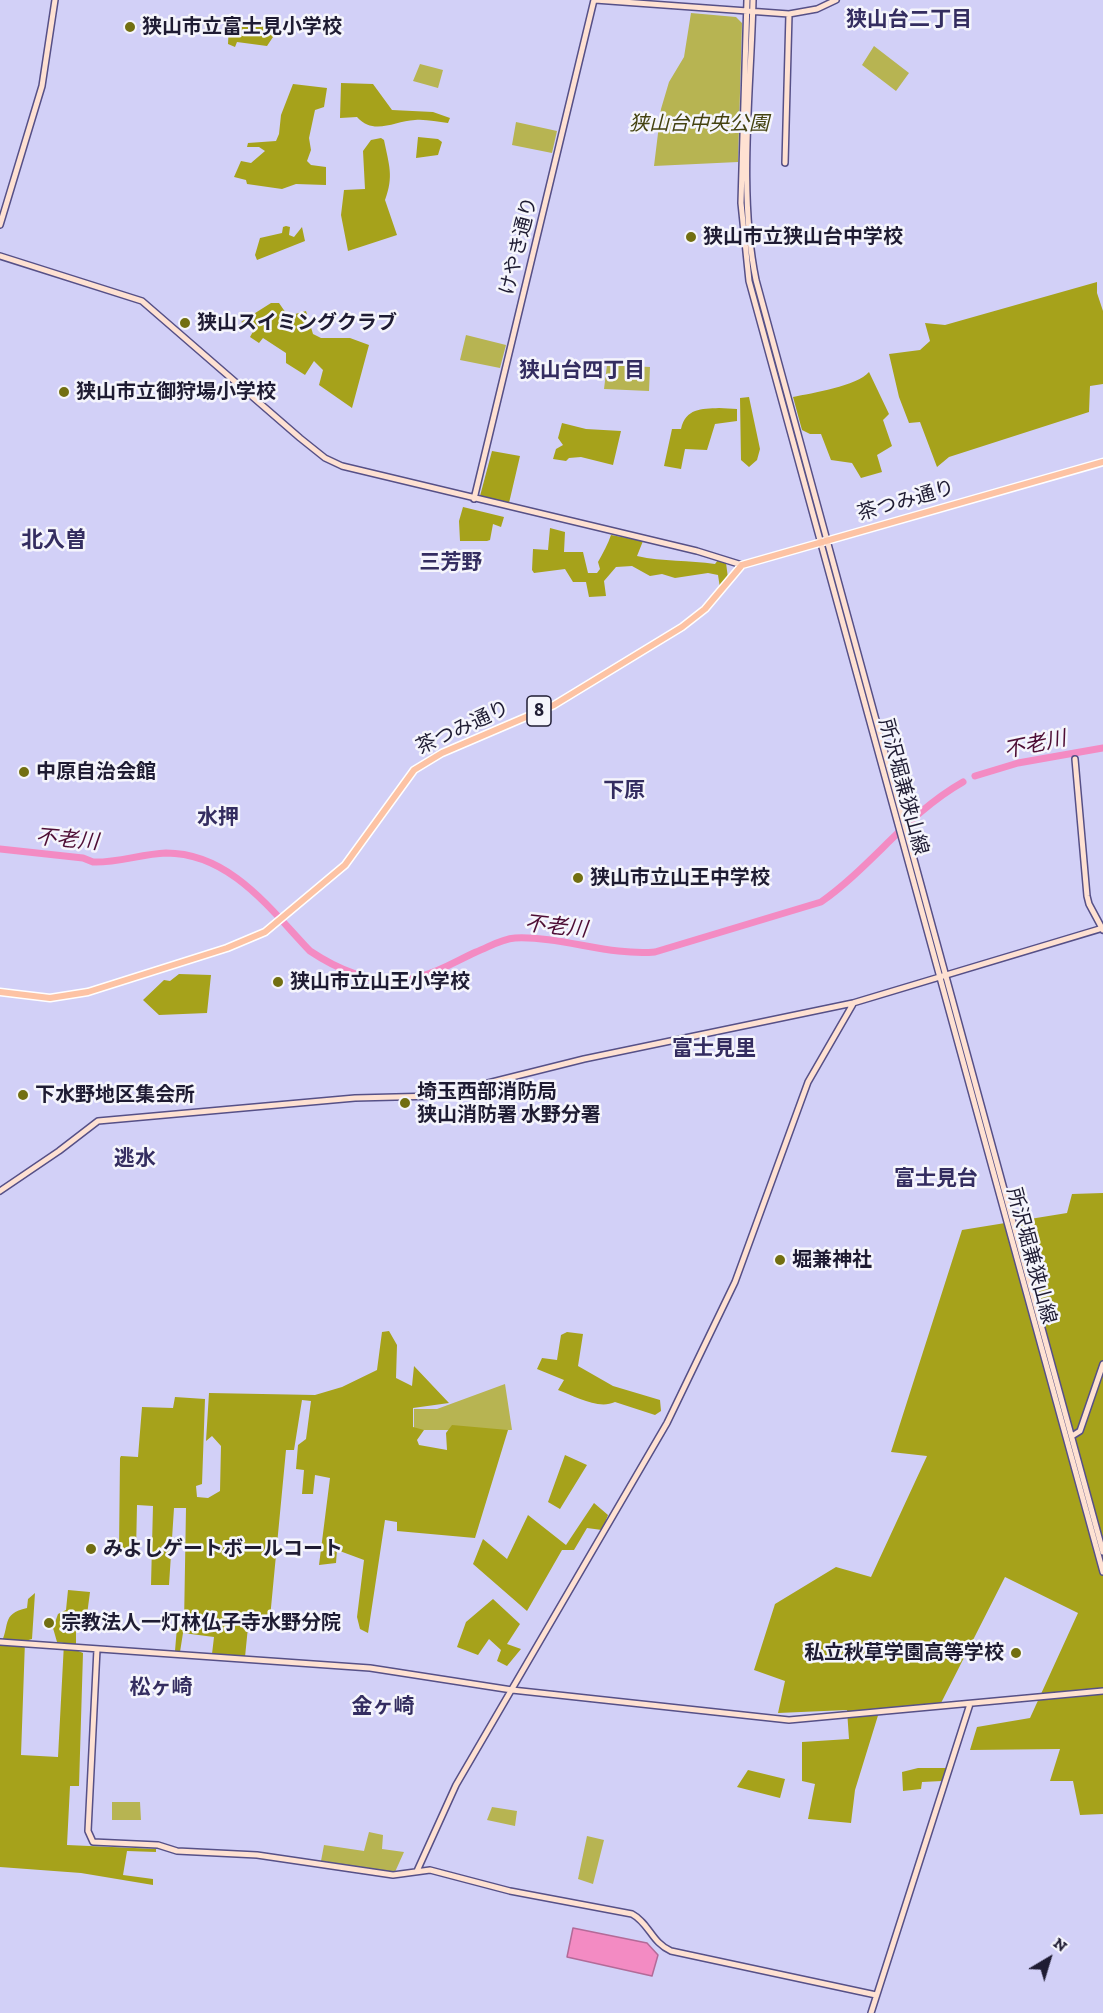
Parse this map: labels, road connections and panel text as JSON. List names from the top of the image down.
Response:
{
  "streets": {
    "main road": ["茶つみ通り", "8"],
    "street": ["けやき通り", "所沢堀兼狭山線"]
  },
  "crossings": [
    ["茶つみ通り", "所沢堀兼狭山線"]
  ],
  "districts": [
    "狭山台二丁目",
    "狭山台四丁目",
    "北入曽",
    "三芳野",
    "下原",
    "水押",
    "富士見里",
    "逃水",
    "富士見台",
    "松ヶ崎",
    "金ヶ崎"
  ],
  "water": ["不老川"],
  "parks": ["狭山台中央公園"],
  "places": [
    "狭山市立富士見小学校",
    "狭山市立狭山台中学校",
    "狭山スイミングクラブ",
    "狭山市立御狩場小学校",
    "中原自治会館",
    "狭山市立山王中学校",
    "狭山市立山王小学校",
    "下水野地区集会所",
    "埼玉西部消防局 狭山消防署 水野分署",
    "堀兼神社",
    "みよしゲートボールコート",
    "宗教法人一灯林仏子寺水野分院",
    "私立秋草学園高等学校"
  ],
  "north": "top right"
}
